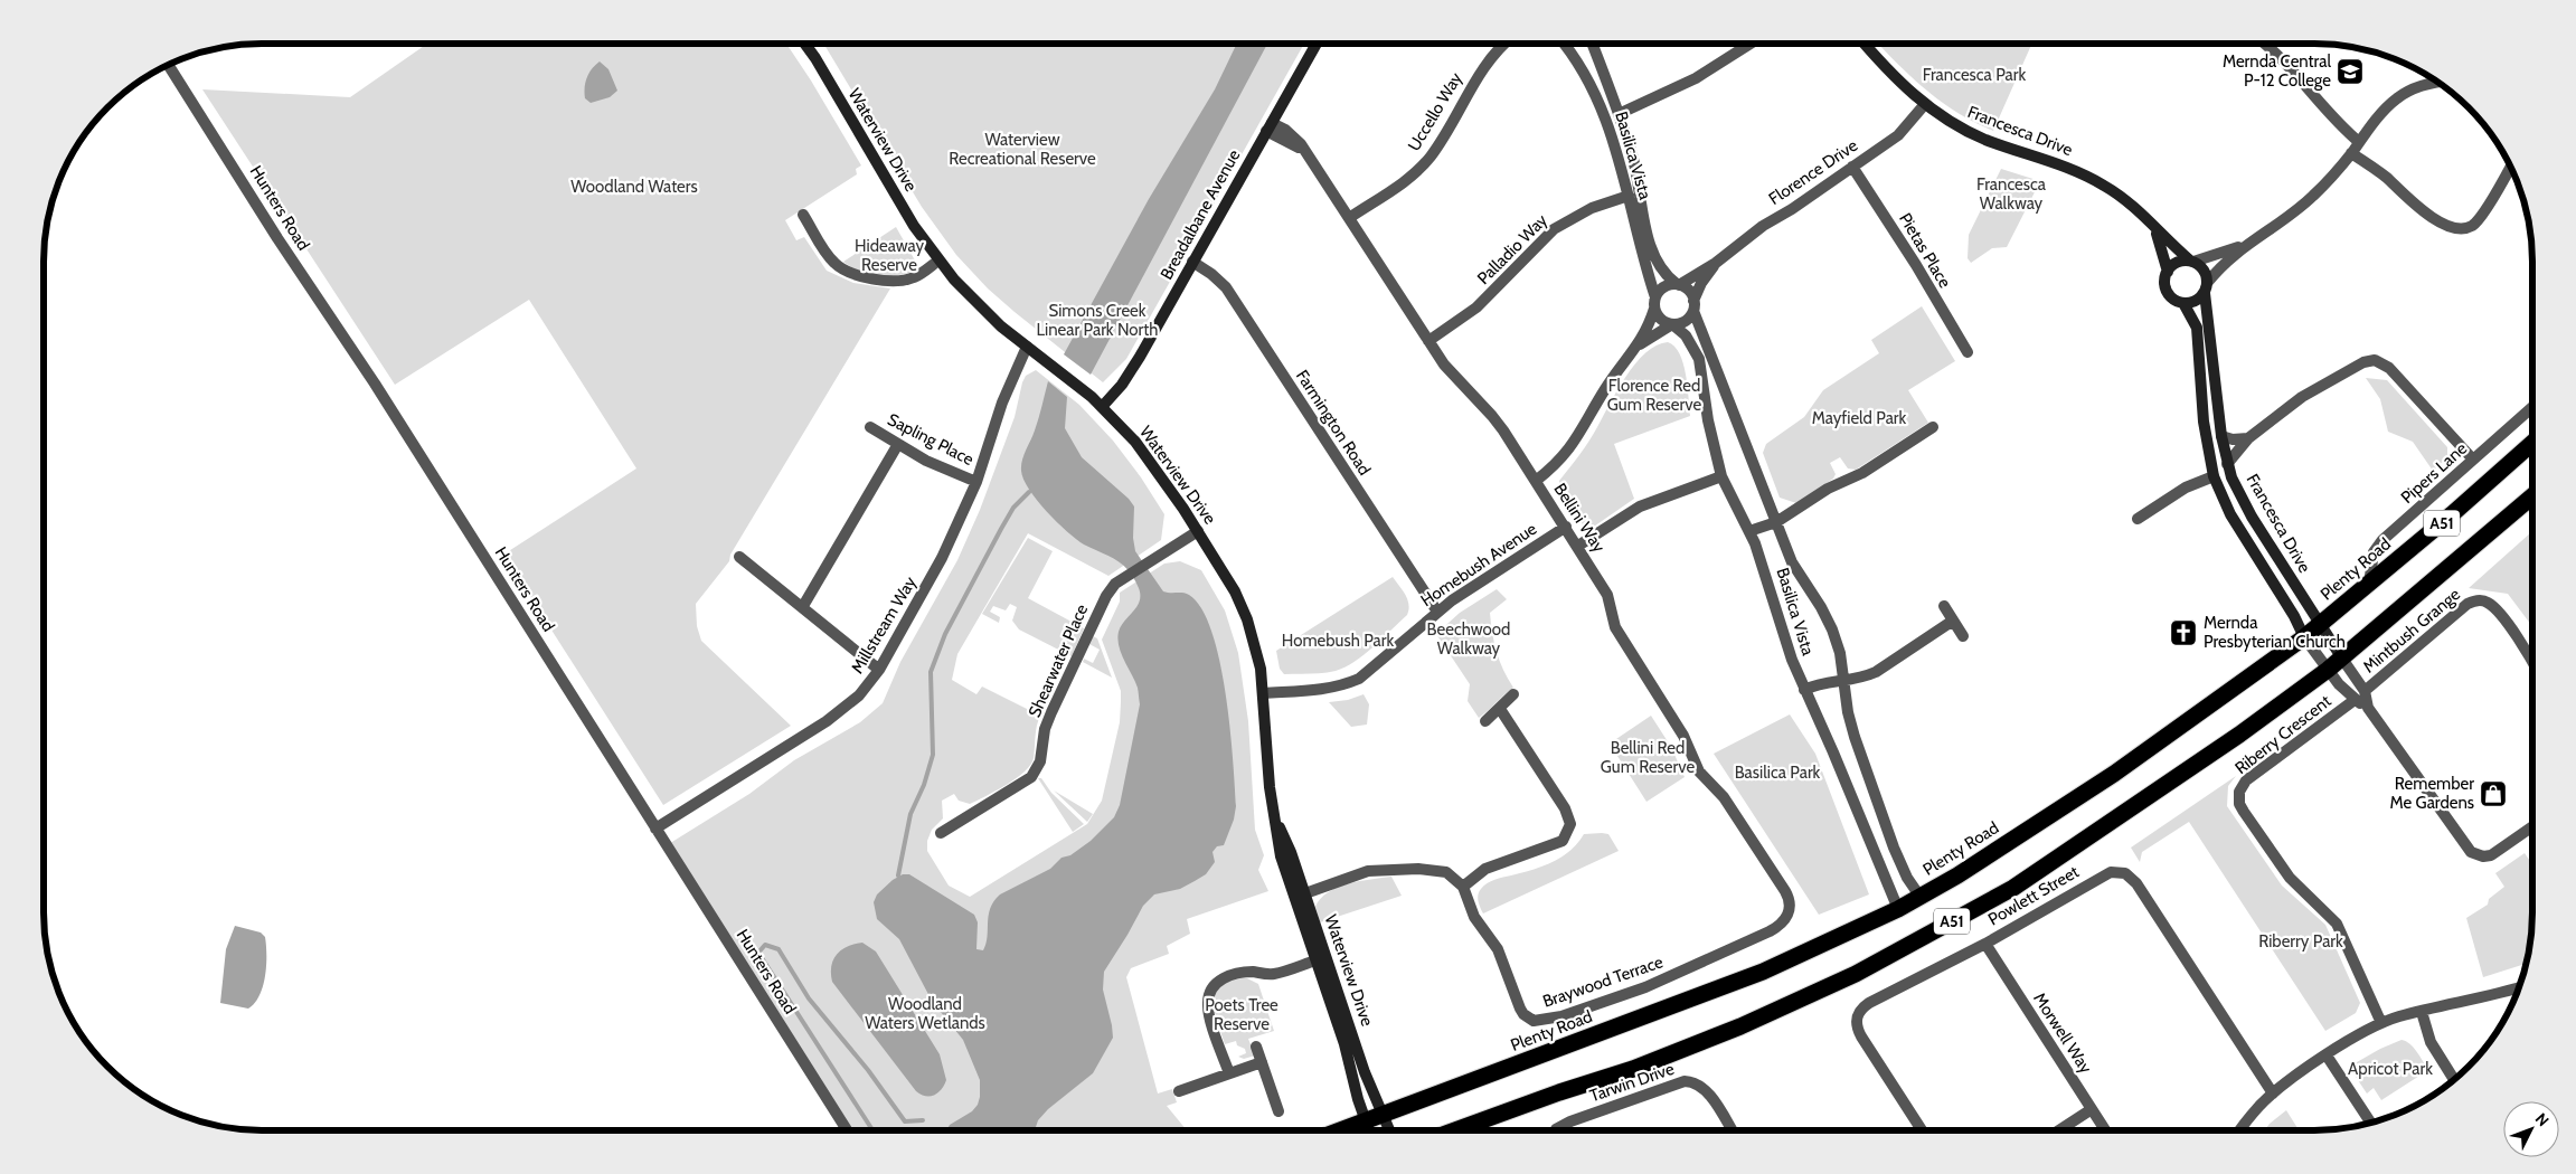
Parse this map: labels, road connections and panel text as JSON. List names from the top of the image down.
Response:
{
  "streets": {
    "highway": ["A51", "Plenty Road"],
    "street": [
      "Uccello Way",
      "Francesca Drive",
      "Waterview Drive",
      "Basilica Vista",
      "Florence Drive",
      "Hunters Road",
      "Breadalbane Avenue",
      "Palladio Way",
      "Pietas Place",
      "Farmington Road",
      "Sapling Place",
      "Pipers Lane",
      "Bellini Way",
      "Homebush Avenue",
      "Millstream Way",
      "Mintbush Grange",
      "Shearwater Place",
      "Riberry Crescent",
      "Powlett Street",
      "Braywood Terrace",
      "Morwell Way",
      "Tarwin Drive"
    ]
  },
  "crossings": [
    ["Uccello Way", "Bellini Way"],
    ["Francesca Drive", "Florence Drive"],
    ["Francesca Drive", "A51"],
    ["Francesca Drive", "Plenty Road"],
    ["Waterview Drive", "Breadalbane Avenue"],
    ["Waterview Drive", "Homebush Avenue"],
    ["Waterview Drive", "Plenty Road"],
    ["Waterview Drive", "Millstream Way"],
    ["Waterview Drive", "Shearwater Place"],
    ["Basilica Vista", "Florence Drive"],
    ["Basilica Vista", "Palladio Way"],
    ["Basilica Vista", "Plenty Road"],
    ["Florence Drive", "Pietas Place"],
    ["Hunters Road", "Millstream Way"],
    ["Breadalbane Avenue", "Farmington Road"],
    ["Breadalbane Avenue", "Bellini Way"],
    ["Palladio Way", "Bellini Way"],
    ["Farmington Road", "Homebush Avenue"],
    ["Sapling Place", "Millstream Way"],
    ["Pipers Lane", "Plenty Road"],
    ["Bellini Way", "Homebush Avenue"],
    ["Bellini Way", "Braywood Terrace"],
    ["Powlett Street", "Morwell Way"]
  ],
  "parks": [
    "Francesca Park",
    "Waterview Recreational Reserve",
    "Francesca Walkway",
    "Woodland Waters",
    "Hideaway Reserve",
    "Simons Creek Linear Park North",
    "Florence Red Gum Reserve",
    "Mayfield Park",
    "Beechwood Walkway",
    "Homebush Park",
    "Bellini Red Gum Reserve",
    "Basilica Park",
    "Riberry Park",
    "Woodland Waters Wetlands",
    "Poets Tree Reserve",
    "Apricot Park"
  ],
  "places": {
    "school or university": ["Mernda Central P-12 College"],
    "church": ["Mernda Presbyterian Church"],
    "shop": ["Remember Me Gardens"]
  },
  "north": "top right"
}
